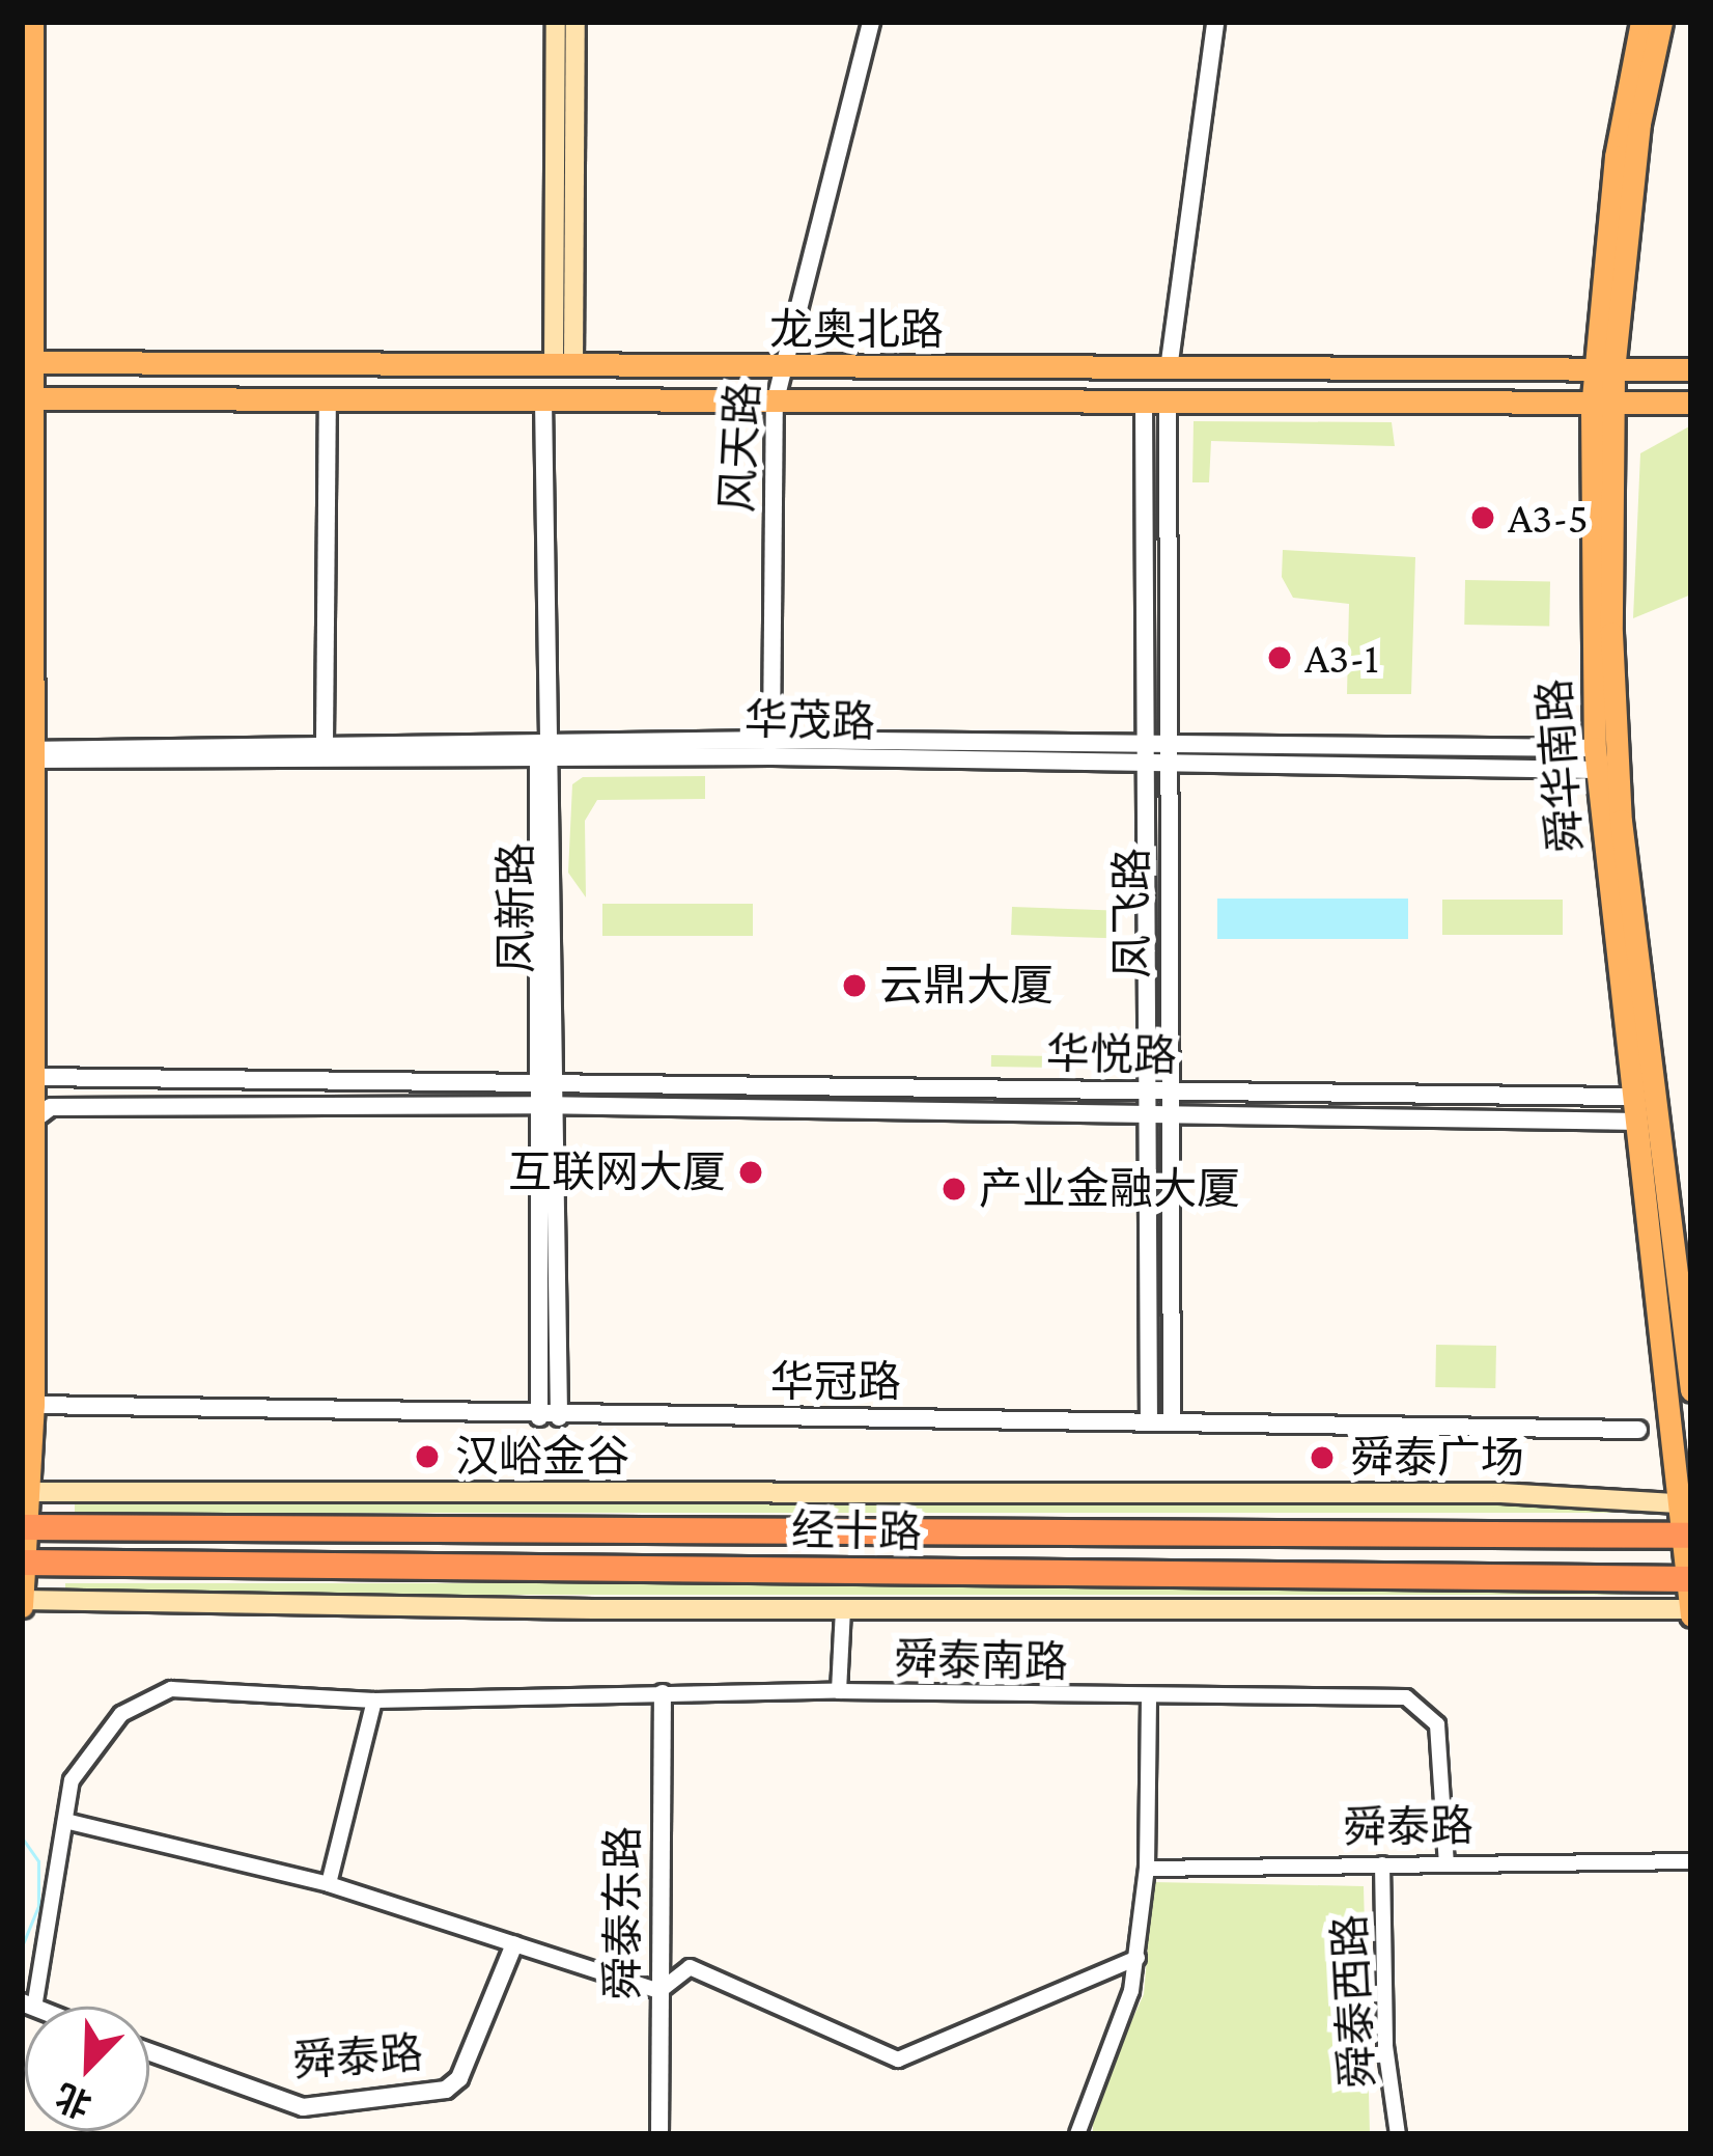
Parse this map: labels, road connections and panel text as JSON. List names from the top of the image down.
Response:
{
  "streets": {
    "highway": ["经十路"],
    "main road": ["龙奥北路", "舜华南路"],
    "street": [
      "风天路",
      "华茂路",
      "凤新路",
      "凤飞路",
      "华悦路",
      "华冠路",
      "舜泰南路",
      "舜泰路",
      "舜泰东路",
      "舜泰西路"
    ]
  },
  "crossings": [
    ["龙奥北路", "风天路"],
    ["龙奥北路", "舜华南路"],
    ["龙奥北路", "凤新路"],
    ["龙奥北路", "凤飞路"],
    ["风天路", "华茂路"],
    ["华茂路", "舜华南路"],
    ["华茂路", "凤新路"],
    ["华茂路", "凤飞路"],
    ["舜华南路", "华悦路"],
    ["舜华南路", "经十路"],
    ["凤新路", "华悦路"],
    ["凤新路", "华冠路"],
    ["凤飞路", "华悦路"],
    ["凤飞路", "华冠路"],
    ["舜泰南路", "舜泰路"],
    ["舜泰南路", "舜泰东路"],
    ["舜泰路", "舜泰西路"]
  ],
  "places": [
    "A3-5",
    "A3-1",
    "云鼎大厦",
    "互联网大厦",
    "产业金融大厦",
    "汉峪金谷",
    "舜泰广场"
  ],
  "north": "bottom left"
}
